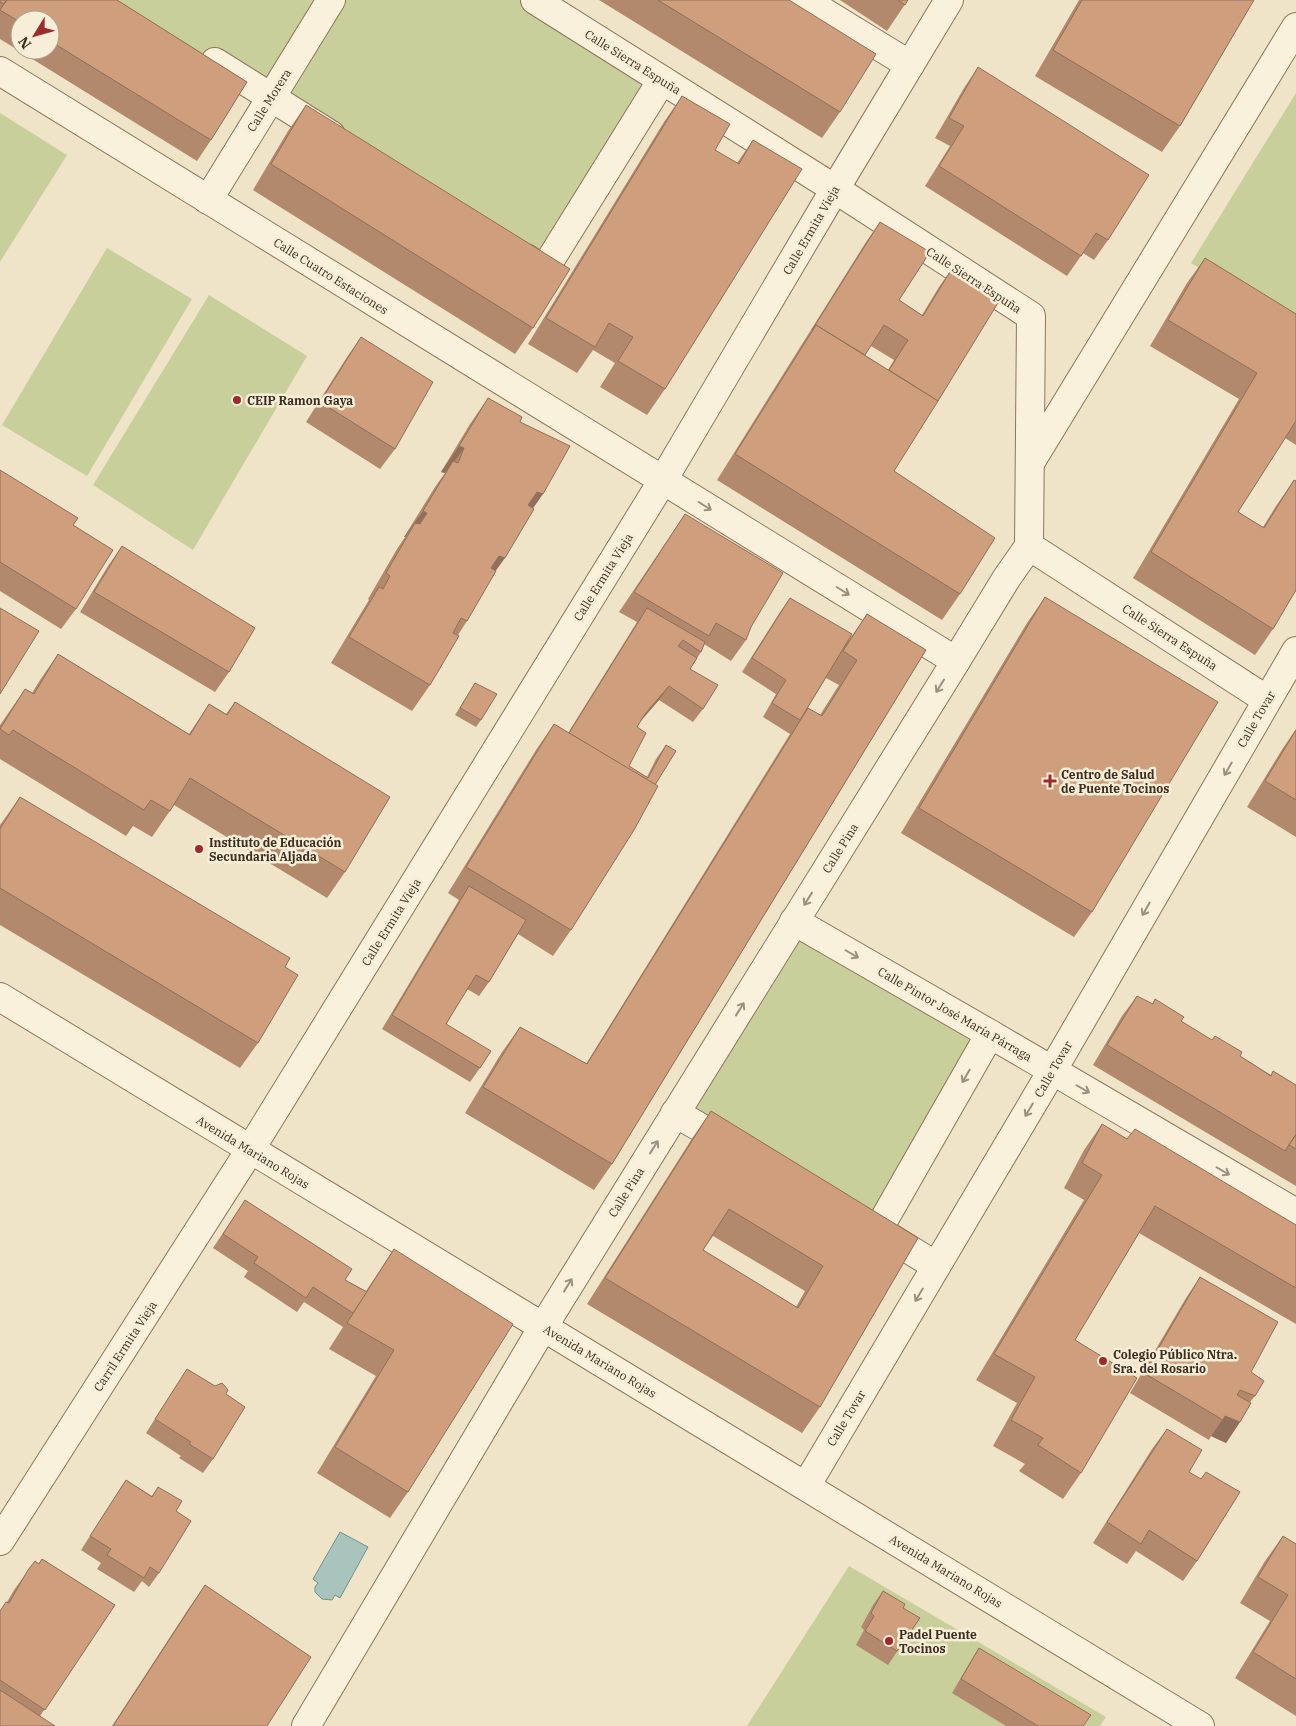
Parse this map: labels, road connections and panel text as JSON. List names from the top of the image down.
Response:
{
  "streets": {
    "street": [
      "Calle Sierra Espuña",
      "Calle Morera",
      "Calle Ermita Vieja",
      "Calle Cuatro Estaciones",
      "Calle Tovar",
      "Calle Pina",
      "Calle Pintor José María Párraga",
      "Avenida Mariano Rojas",
      "Carril Ermita Vieja"
    ]
  },
  "crossings": [
    ["Calle Sierra Espuña", "Calle Ermita Vieja"],
    ["Calle Sierra Espuña", "Calle Tovar"],
    ["Calle Sierra Espuña", "Calle Pina"],
    ["Calle Morera", "Calle Cuatro Estaciones"],
    ["Calle Ermita Vieja", "Calle Cuatro Estaciones"],
    ["Calle Ermita Vieja", "Avenida Mariano Rojas"],
    ["Calle Ermita Vieja", "Carril Ermita Vieja"],
    ["Calle Tovar", "Calle Pintor José María Párraga"],
    ["Calle Tovar", "Avenida Mariano Rojas"],
    ["Calle Pina", "Calle Pintor José María Párraga"],
    ["Calle Pina", "Avenida Mariano Rojas"],
    ["Avenida Mariano Rojas", "Carril Ermita Vieja"]
  ],
  "one_way": ["Calle Tovar", "Calle Pintor José María Párraga"],
  "places": {
    "other": [
      "CEIP Ramon Gaya",
      "Instituto de Educación Secundaria Aljada",
      "Colegio Público Ntra. Sra. del Rosario",
      "Padel Puente Tocinos"
    ],
    "health": ["Centro de Salud de Puente Tocinos"]
  },
  "north": "bottom left"
}
